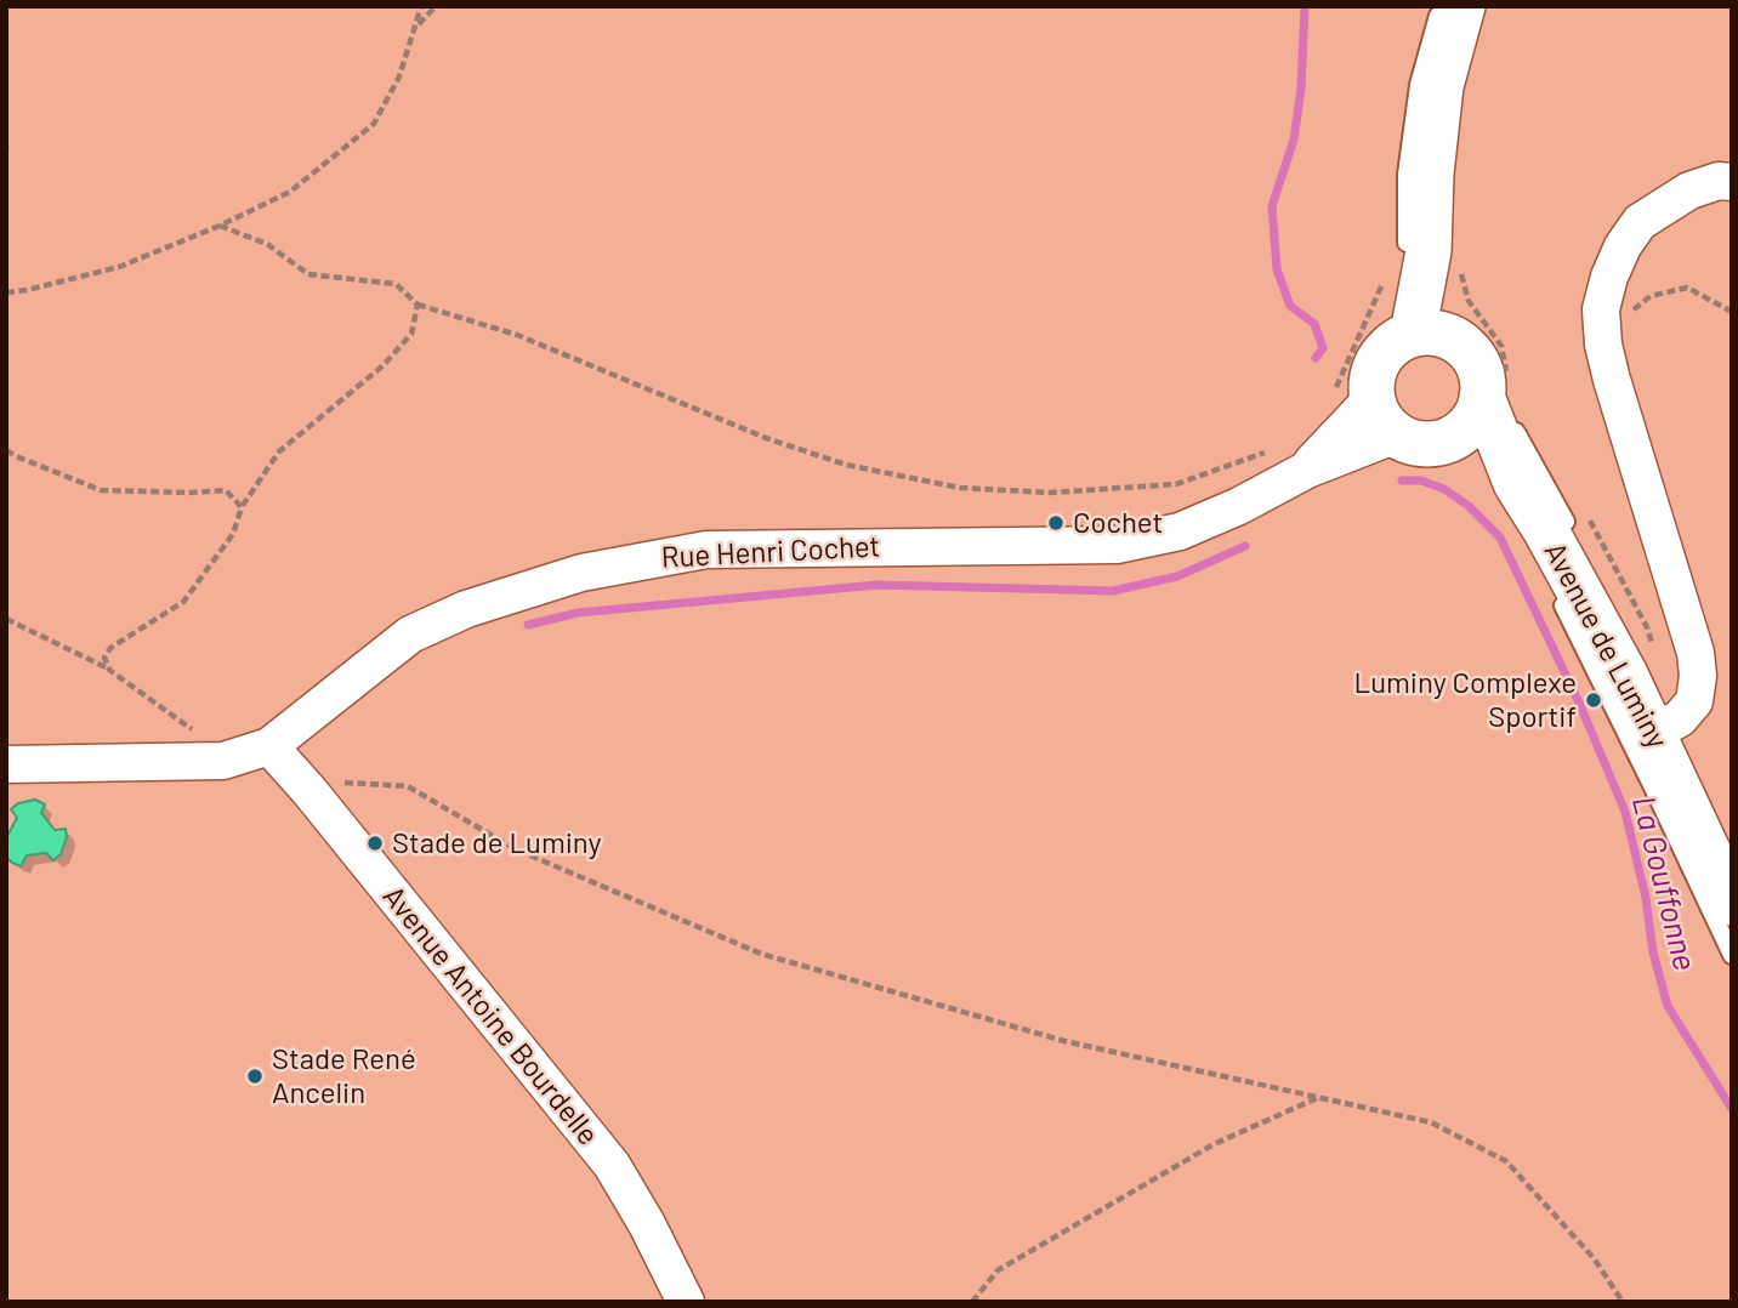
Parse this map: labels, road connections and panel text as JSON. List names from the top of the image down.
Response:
{
  "streets": {
    "street": ["Rue Henri Cochet", "Avenue de Luminy", "Avenue Antoine Bourdelle"]
  },
  "crossings": [
    ["Rue Henri Cochet", "Avenue Antoine Bourdelle"]
  ],
  "water": ["La Gouffonne"],
  "places": [
    "Cochet",
    "Luminy Complexe Sportif",
    "Stade de Luminy",
    "Stade René Ancelin"
  ]
}
